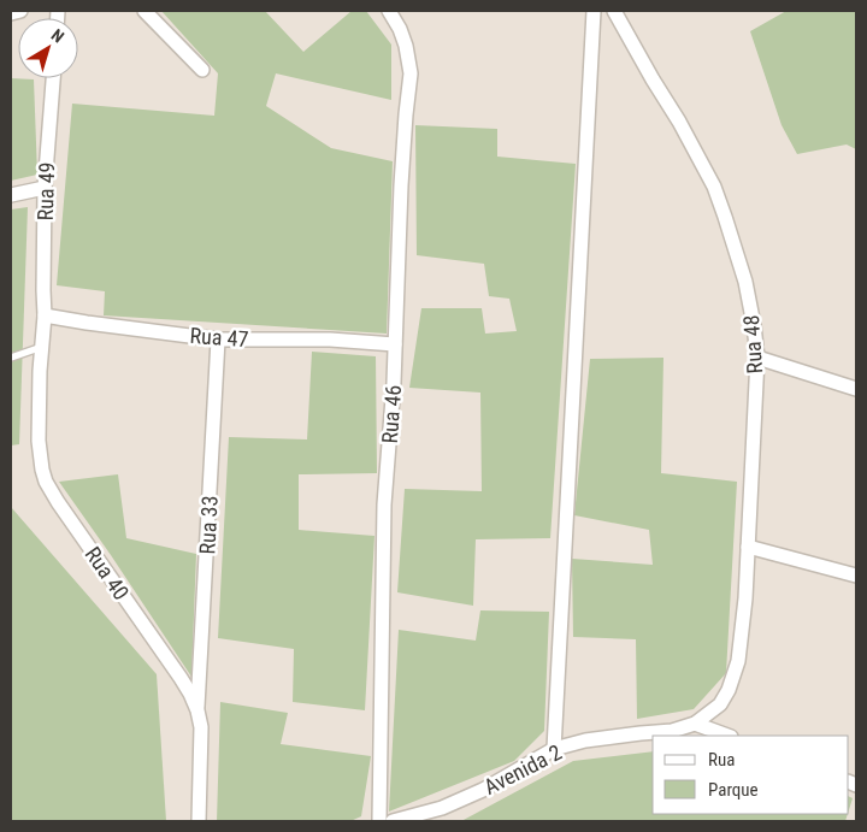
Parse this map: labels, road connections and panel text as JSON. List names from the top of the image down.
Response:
{
  "streets": {
    "street": [
      "Rua 49",
      "Rua 47",
      "Rua 48",
      "Rua 46",
      "Rua 33",
      "Rua 40",
      "Avenida 2"
    ]
  },
  "crossings": [
    ["Rua 49", "Rua 47"],
    ["Rua 49", "Rua 40"],
    ["Rua 47", "Rua 46"],
    ["Rua 47", "Rua 33"],
    ["Rua 47", "Rua 40"],
    ["Rua 48", "Avenida 2"],
    ["Rua 33", "Rua 40"]
  ],
  "legend": ["Rua", "Parque"],
  "north": "top right"
}
